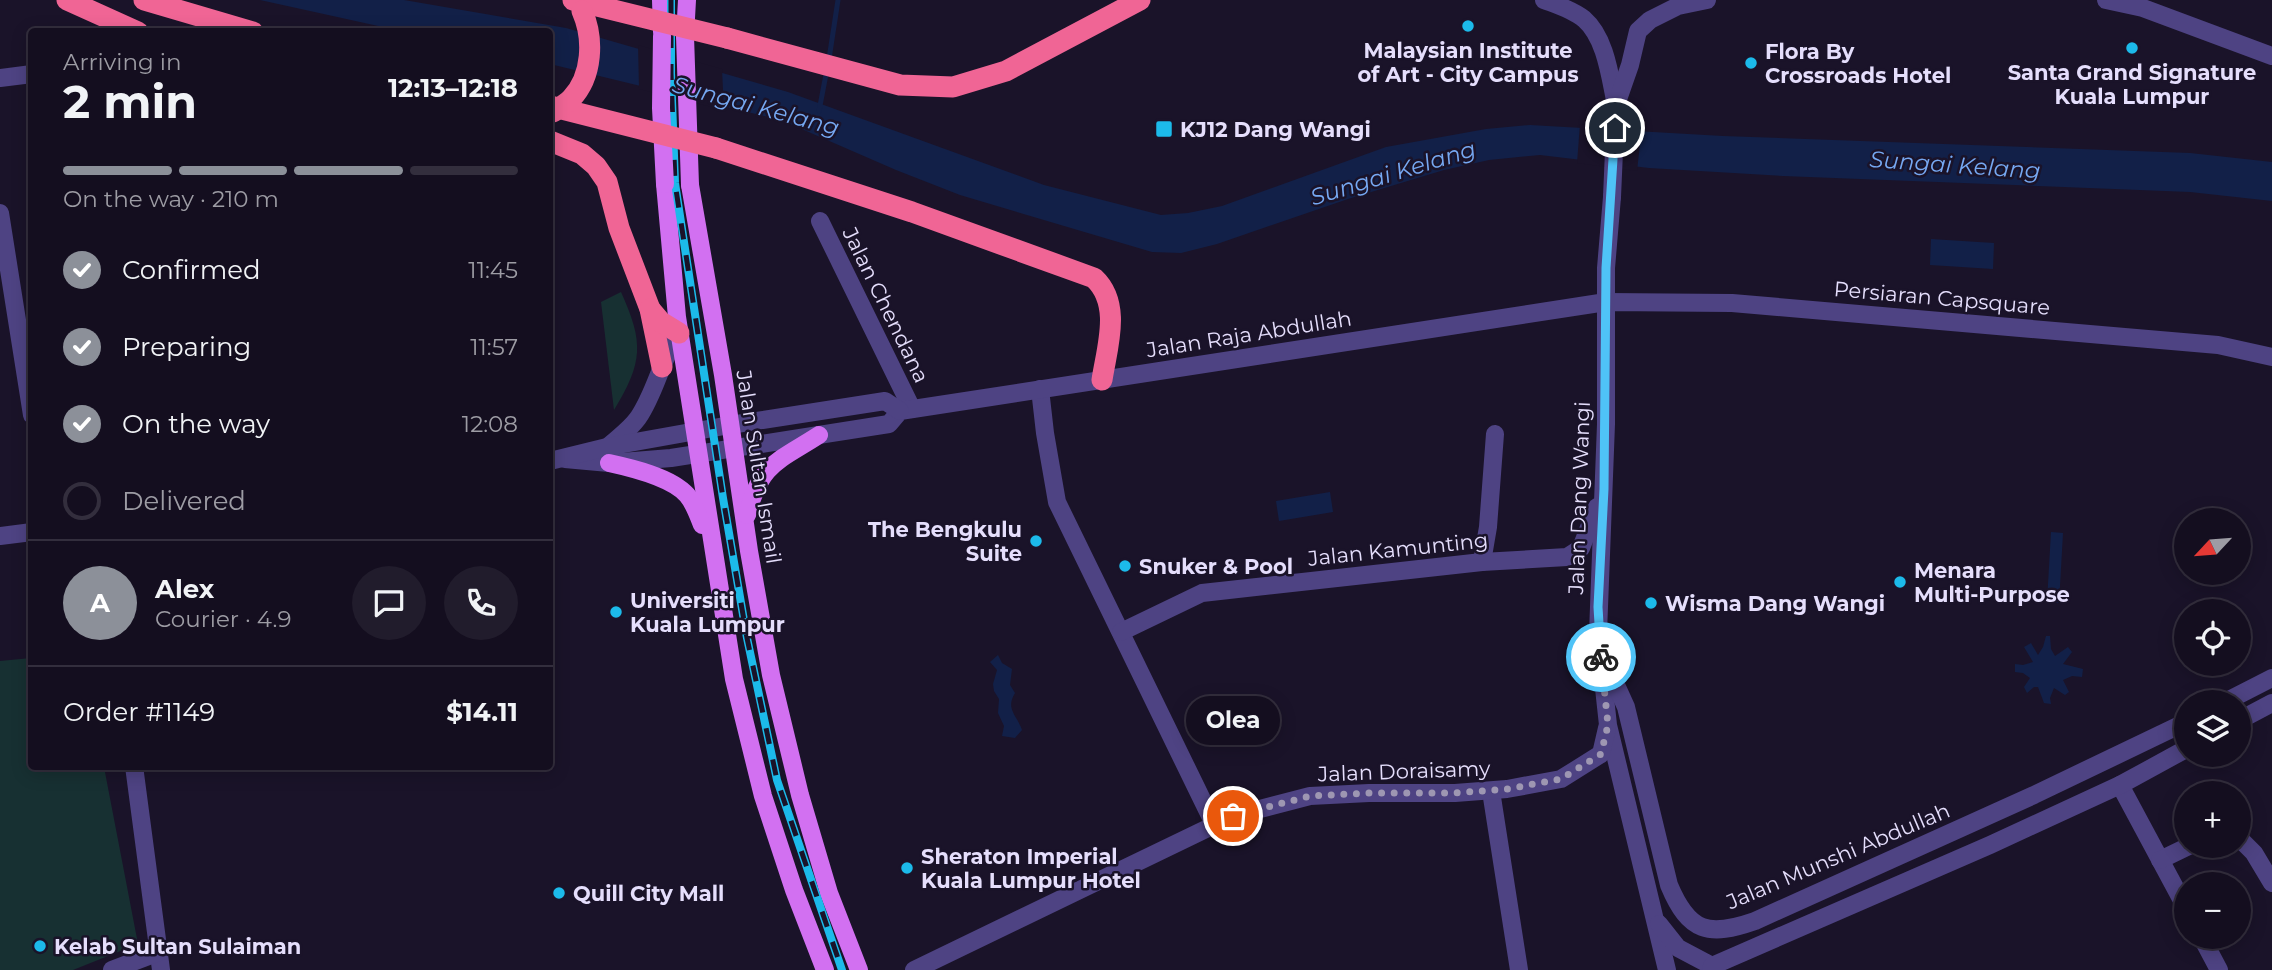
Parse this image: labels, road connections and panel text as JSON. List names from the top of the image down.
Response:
{
  "streets": {
    "main road": ["Jalan Sultan Ismail"],
    "street": [
      "Persiaran Capsquare",
      "Jalan Chendana",
      "Jalan Raja Abdullah",
      "Jalan Dang Wangi",
      "Jalan Kamunting",
      "Jalan Doraisamy",
      "Jalan Munshi Abdullah"
    ]
  },
  "crossings": [
    ["Persiaran Capsquare", "Jalan Raja Abdullah"],
    ["Persiaran Capsquare", "Jalan Dang Wangi"],
    ["Jalan Chendana", "Jalan Raja Abdullah"],
    ["Jalan Raja Abdullah", "Jalan Sultan Ismail"],
    ["Jalan Raja Abdullah", "Jalan Dang Wangi"],
    ["Jalan Dang Wangi", "Jalan Kamunting"],
    ["Jalan Dang Wangi", "Jalan Doraisamy"],
    ["Jalan Dang Wangi", "Jalan Munshi Abdullah"]
  ],
  "water": ["Sungai Kelang"],
  "places": {
    "other": [
      "Malaysian Institute of Art - City Campus",
      "Santa Grand Signature Kuala Lumpur",
      "Flora By Crossroads Hotel",
      "The Bengkulu Suite",
      "Snuker & Pool",
      "Menara Multi-Purpose",
      "Wisma Dang Wangi",
      "Universiti Kuala Lumpur",
      "Olea",
      "Sheraton Imperial Kuala Lumpur Hotel",
      "Quill City Mall",
      "Kelab Sultan Sulaiman"
    ],
    "transit": ["KJ12 Dang Wangi"]
  },
  "north": "bottom left",
  "page": {
    "heading": ["2 min", "Arriving in", "12:13–12:18"],
    "panel": [
      "Alex",
      "Courier · 4.9",
      "Order #1149",
      "$14.11"
    ],
    "bar": "On the way · 210 m",
    "list": [
      ["Confirmed", "11:45"],
      ["Preparing", "11:57"],
      ["On the way", "12:08"],
      "Delivered"
    ],
    "map_buttons": ["+", "−"],
    "round": "A",
    "bubble": "Olea"
  }
}
